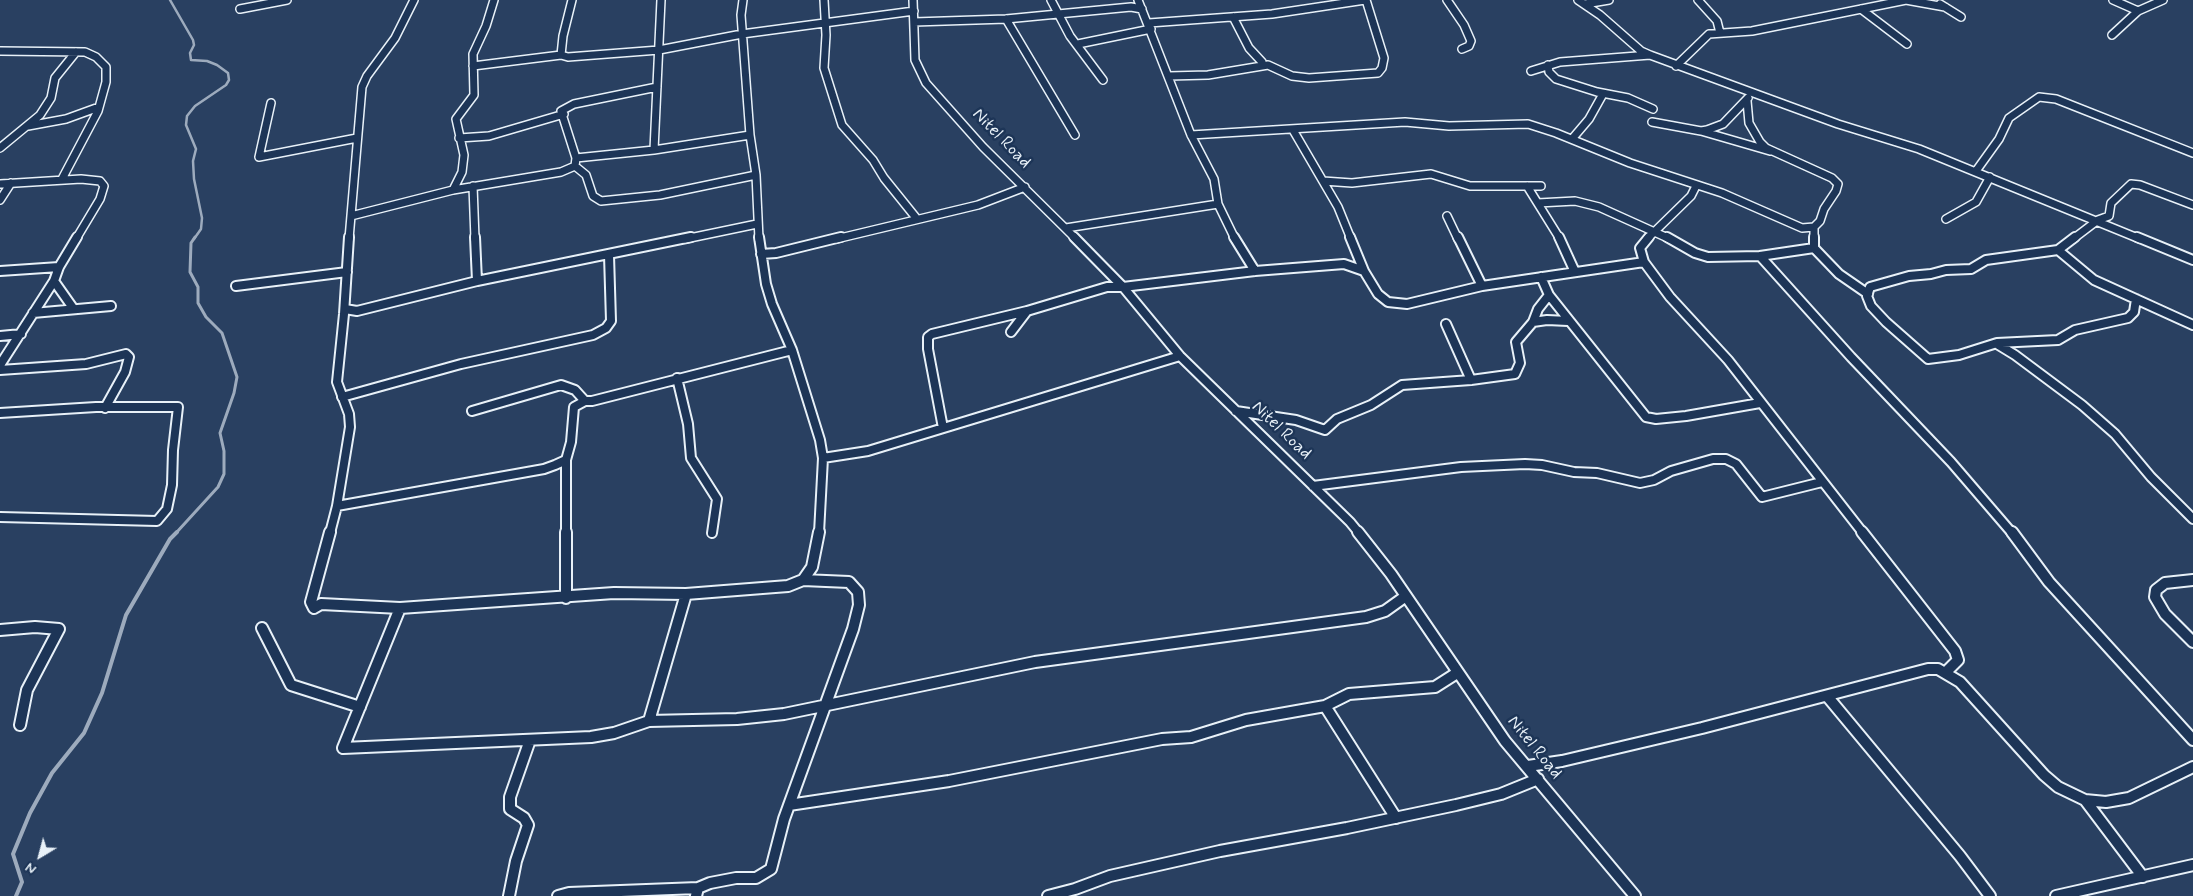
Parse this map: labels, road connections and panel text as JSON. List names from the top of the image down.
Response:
{
  "streets": {
    "street": ["Nitel Road"]
  },
  "north": "bottom left"
}
